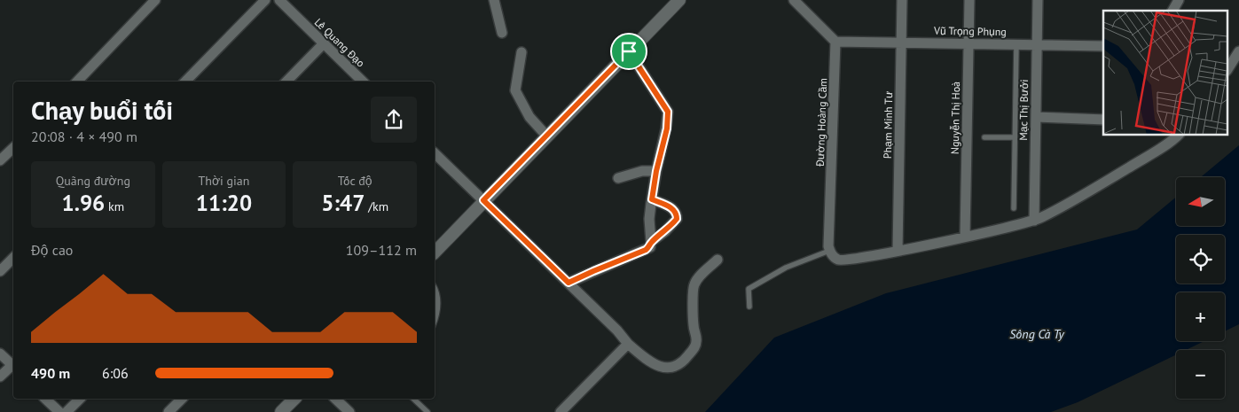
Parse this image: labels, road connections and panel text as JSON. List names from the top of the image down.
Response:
{
  "streets": {
    "street": [
      "Vũ Trọng Phụng",
      "Lê Quang Đạo",
      "Mạc Thị Bưởi",
      "Nguyễn Thị Hoà",
      "Đường Hoàng Cầm",
      "Phạm Minh Tư"
    ]
  },
  "crossings": [
    ["Vũ Trọng Phụng", "Mạc Thị Bưởi"],
    ["Vũ Trọng Phụng", "Nguyễn Thị Hoà"],
    ["Vũ Trọng Phụng", "Đường Hoàng Cầm"],
    ["Vũ Trọng Phụng", "Phạm Minh Tư"]
  ],
  "water": ["Sông Cà Ty"],
  "north": "left",
  "page": {
    "heading": ["Chạy buổi tối", "20:08 · 4 × 490 m"],
    "stats": [
      ["Quãng đường", "1.96 km"],
      ["Thời gian", "11:20"],
      ["Tốc độ", "5:47 /km"]
    ],
    "map_buttons": ["+", "−"],
    "chart": ["Độ cao", "109–112 m"],
    "list": [
      {
        "name": "490 m",
        "note": "6:06"
      }
    ]
  }
}
